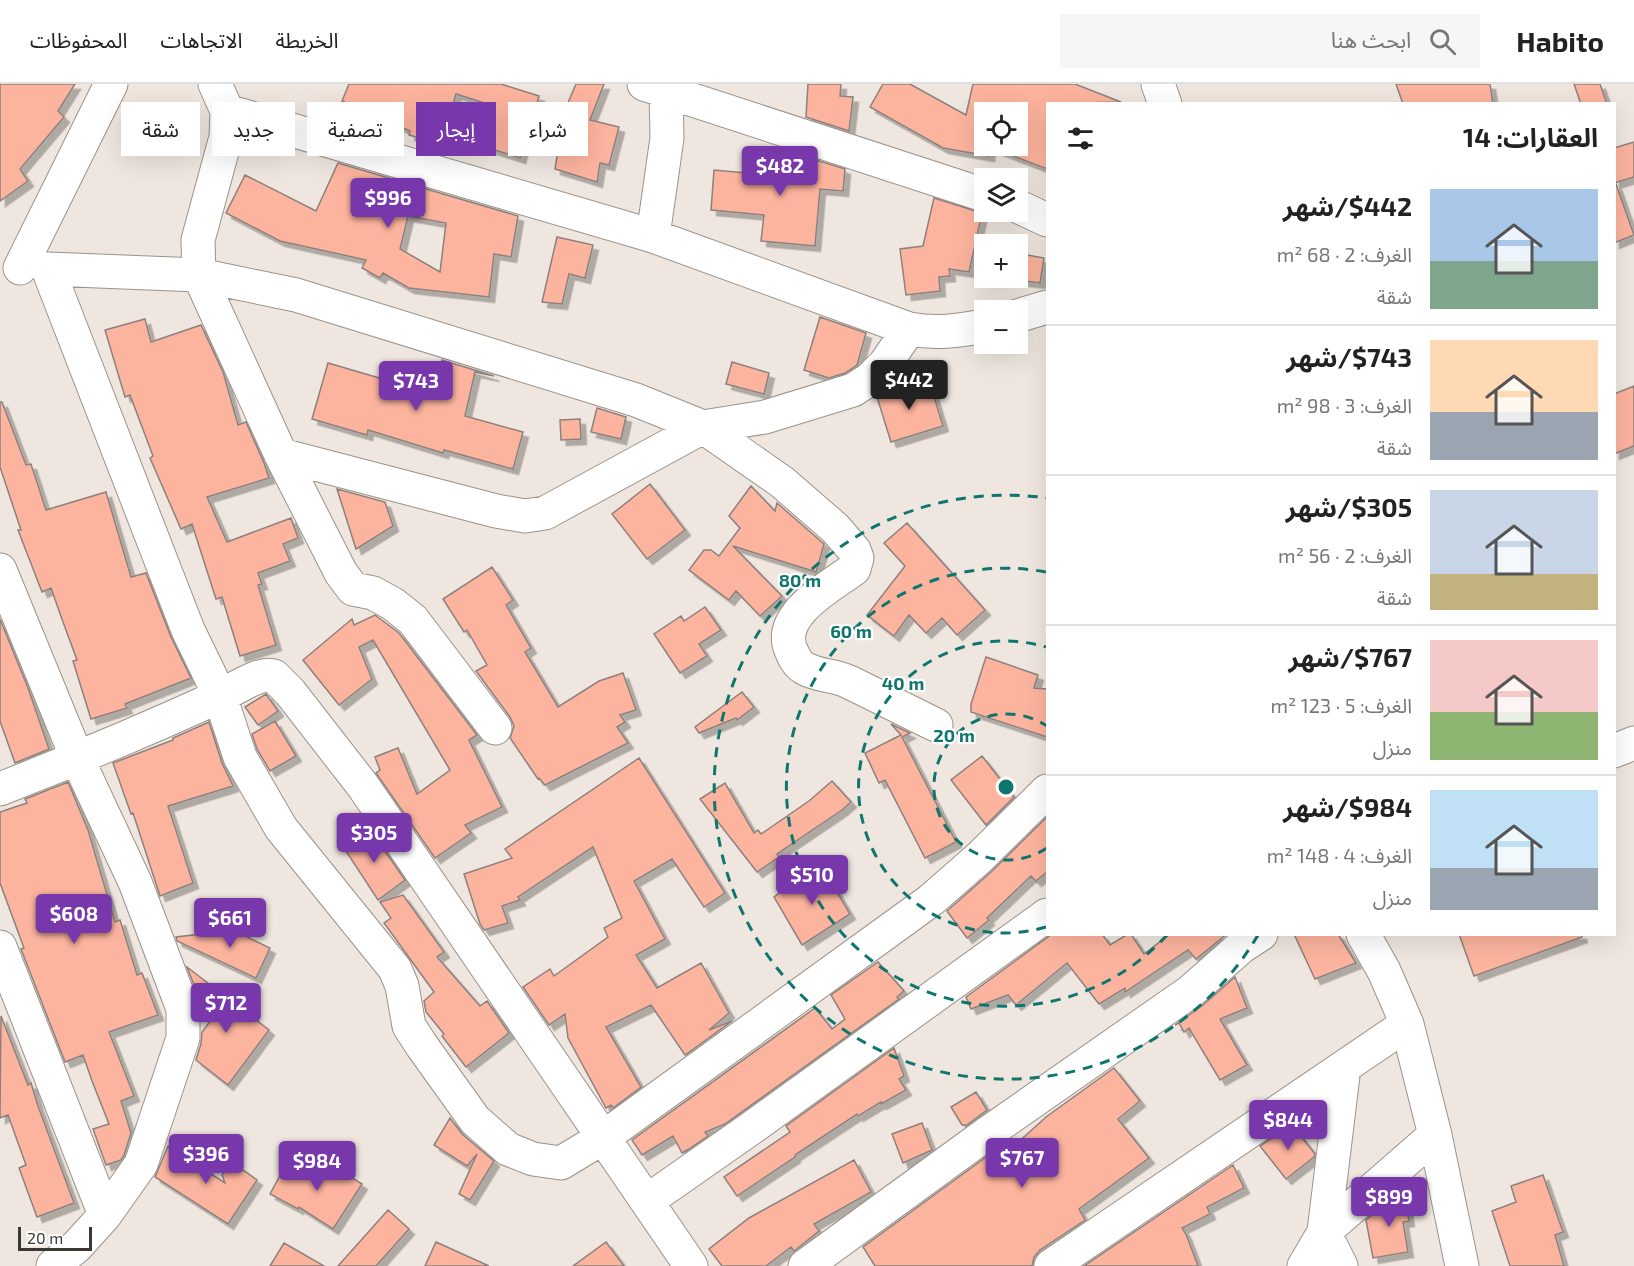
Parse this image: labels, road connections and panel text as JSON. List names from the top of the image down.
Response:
{
  "scale_bar": "20 m",
  "page": {
    "header": "Habito",
    "search": "ابحث هنا",
    "nav": ["الخريطة", "الاتجاهات", "المحفوظات"],
    "map_buttons": ["+", "−"],
    "chip": [
      "شراء",
      "إيجار",
      "تصفية",
      "جديد",
      "شقة"
    ],
    "heading": "العقارات: 14",
    "price": [
      "$482",
      "$996",
      "$442",
      "$743",
      "$305",
      "$510",
      "$608",
      "$661",
      "$712",
      "$844",
      "$396",
      "$767",
      "$984",
      "$899"
    ],
    "list": [
      {
        "name": "$442/شهر",
        "note": "الغرف: 2 · 68 m² · شقة"
      },
      {
        "name": "$743/شهر",
        "note": "الغرف: 3 · 98 m² · شقة"
      },
      {
        "name": "$305/شهر",
        "note": "الغرف: 2 · 56 m² · شقة"
      },
      {
        "name": "$767/شهر",
        "note": "الغرف: 5 · 123 m² · منزل"
      },
      {
        "name": "$984/شهر",
        "note": "الغرف: 4 · 148 m² · منزل"
      }
    ],
    "scale": "20 m"
  },
  "rings": [
    "80 m",
    "60 m",
    "40 m",
    "20 m"
  ]
}
